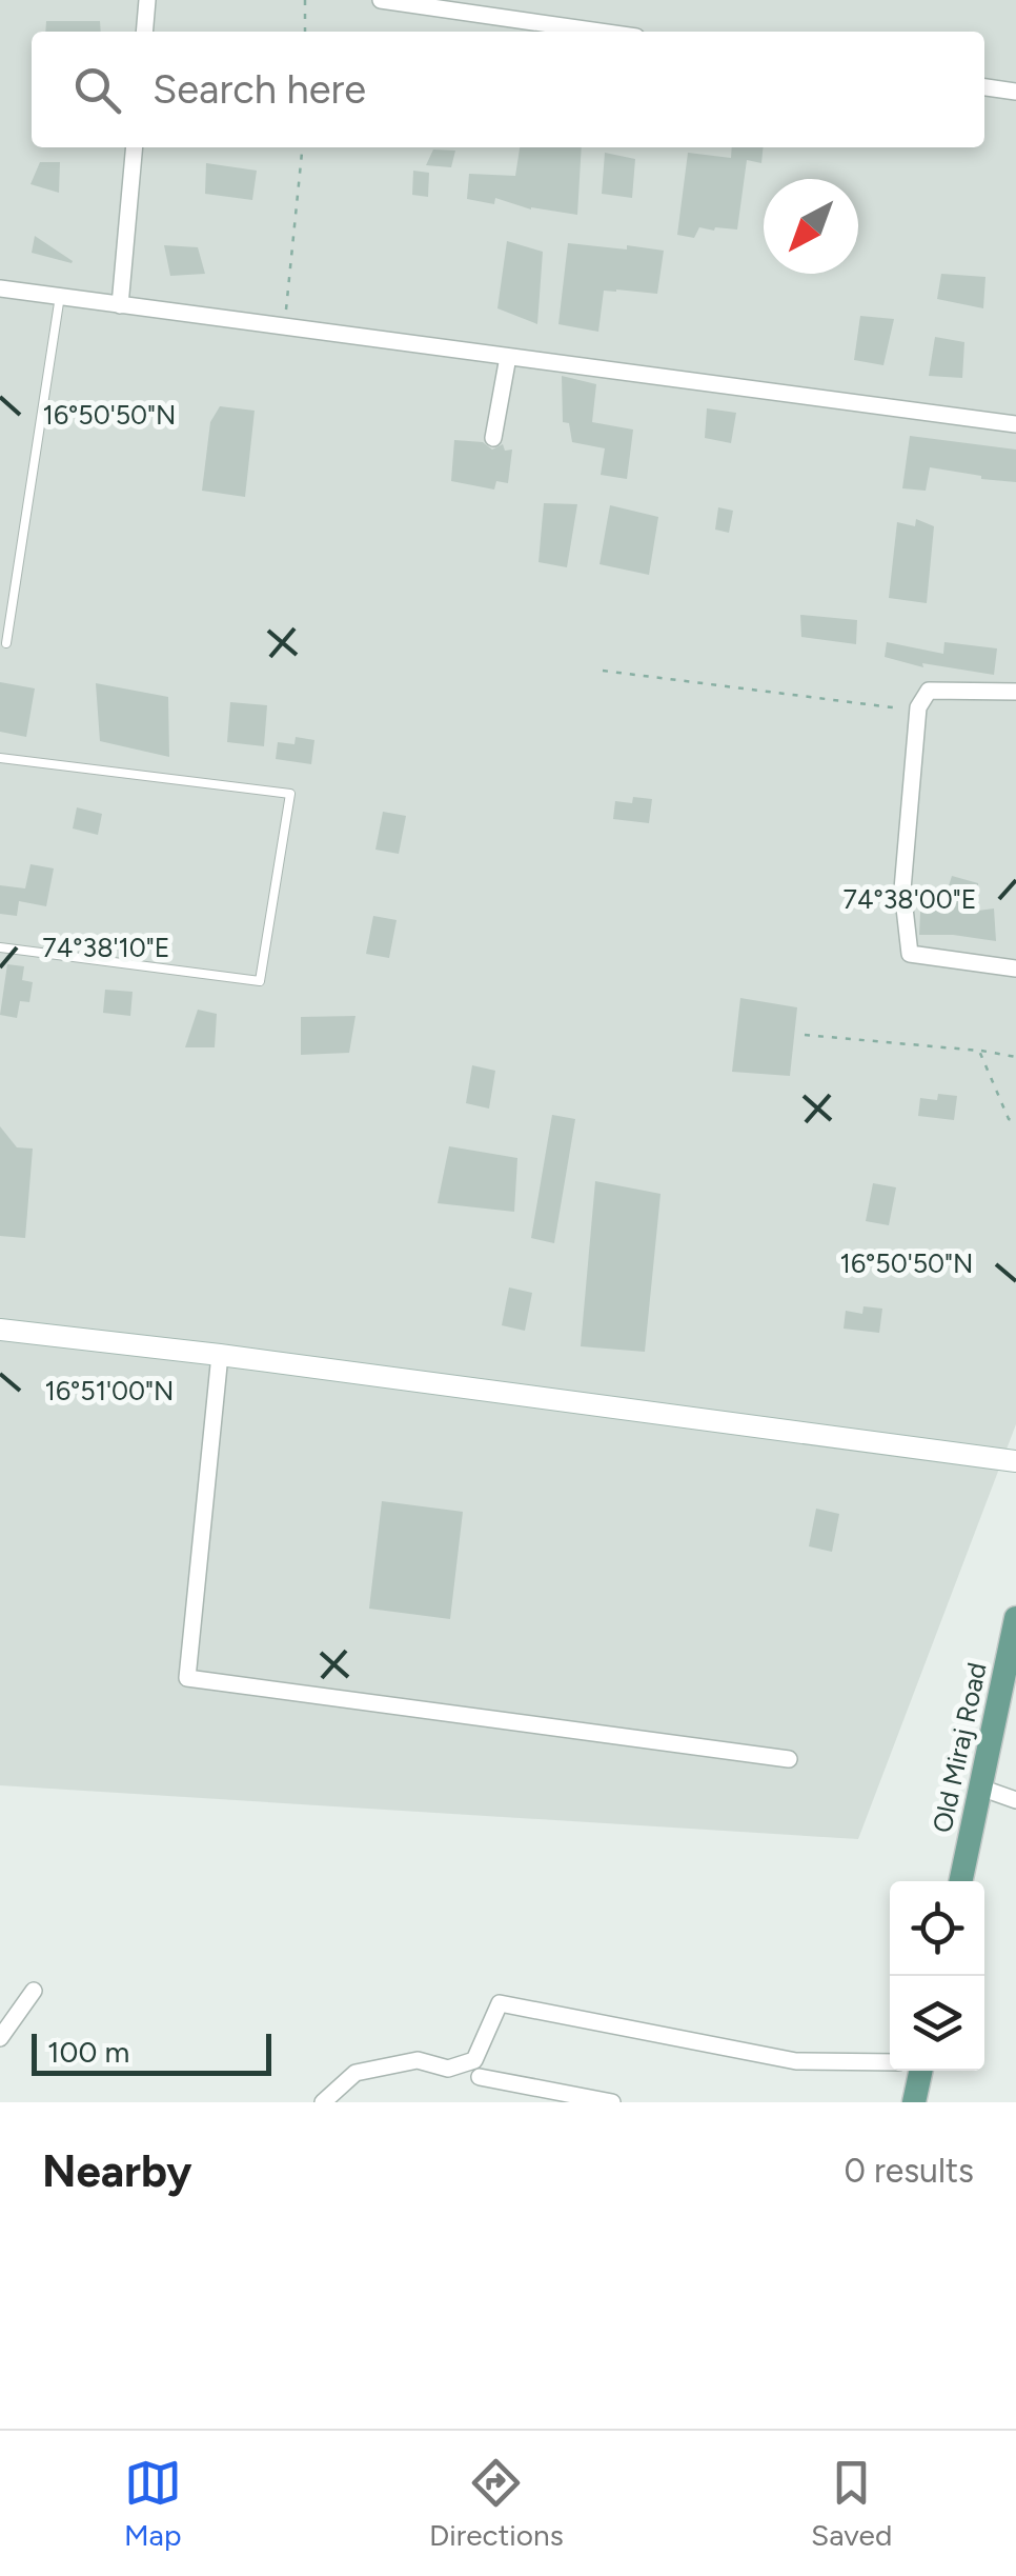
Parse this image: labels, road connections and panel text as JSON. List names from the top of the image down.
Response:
{
  "streets": {
    "main road": ["Old Miraj Road"]
  },
  "scale_bar": "100 m",
  "north": "bottom left",
  "page": {
    "search": "Search here",
    "scale": "100 m",
    "heading": ["Nearby", "0 results"],
    "nav": ["Map", "Directions", "Saved"]
  },
  "coordinates": [
    "16°50'50\"N",
    "74°38'00\"E",
    "74°38'10\"E",
    "16°51'00\"N"
  ]
}
